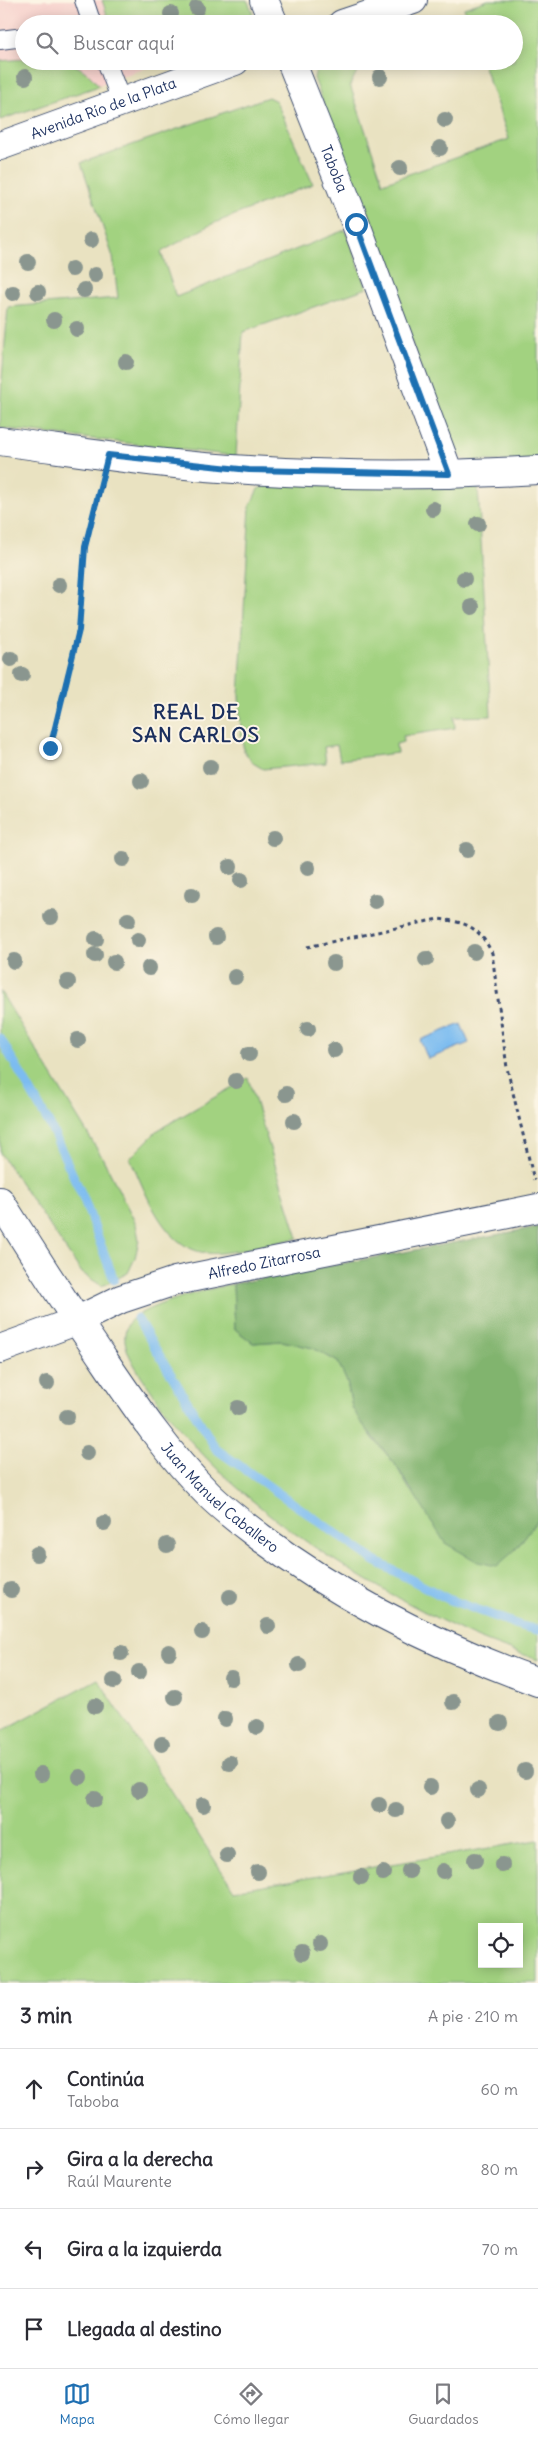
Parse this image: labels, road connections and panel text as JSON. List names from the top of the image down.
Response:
{
  "streets": {
    "street": [
      "Avenida Río de la Plata",
      "Taboba",
      "Alfredo Zitarrosa",
      "Juan Manuel Caballero"
    ]
  },
  "crossings": [
    ["Alfredo Zitarrosa", "Juan Manuel Caballero"]
  ],
  "districts": ["REAL DE SAN CARLOS"],
  "page": {
    "search": "Buscar aquí",
    "heading": ["3 min", "A pie · 210 m"],
    "list": [
      ["Continúa", "Taboba", "60 m"],
      ["Gira a la derecha", "Raúl Maurente", "80 m"],
      ["Gira a la izquierda", "70 m"],
      "Llegada al destino"
    ],
    "nav": ["Mapa", "Cómo llegar", "Guardados"]
  }
}
